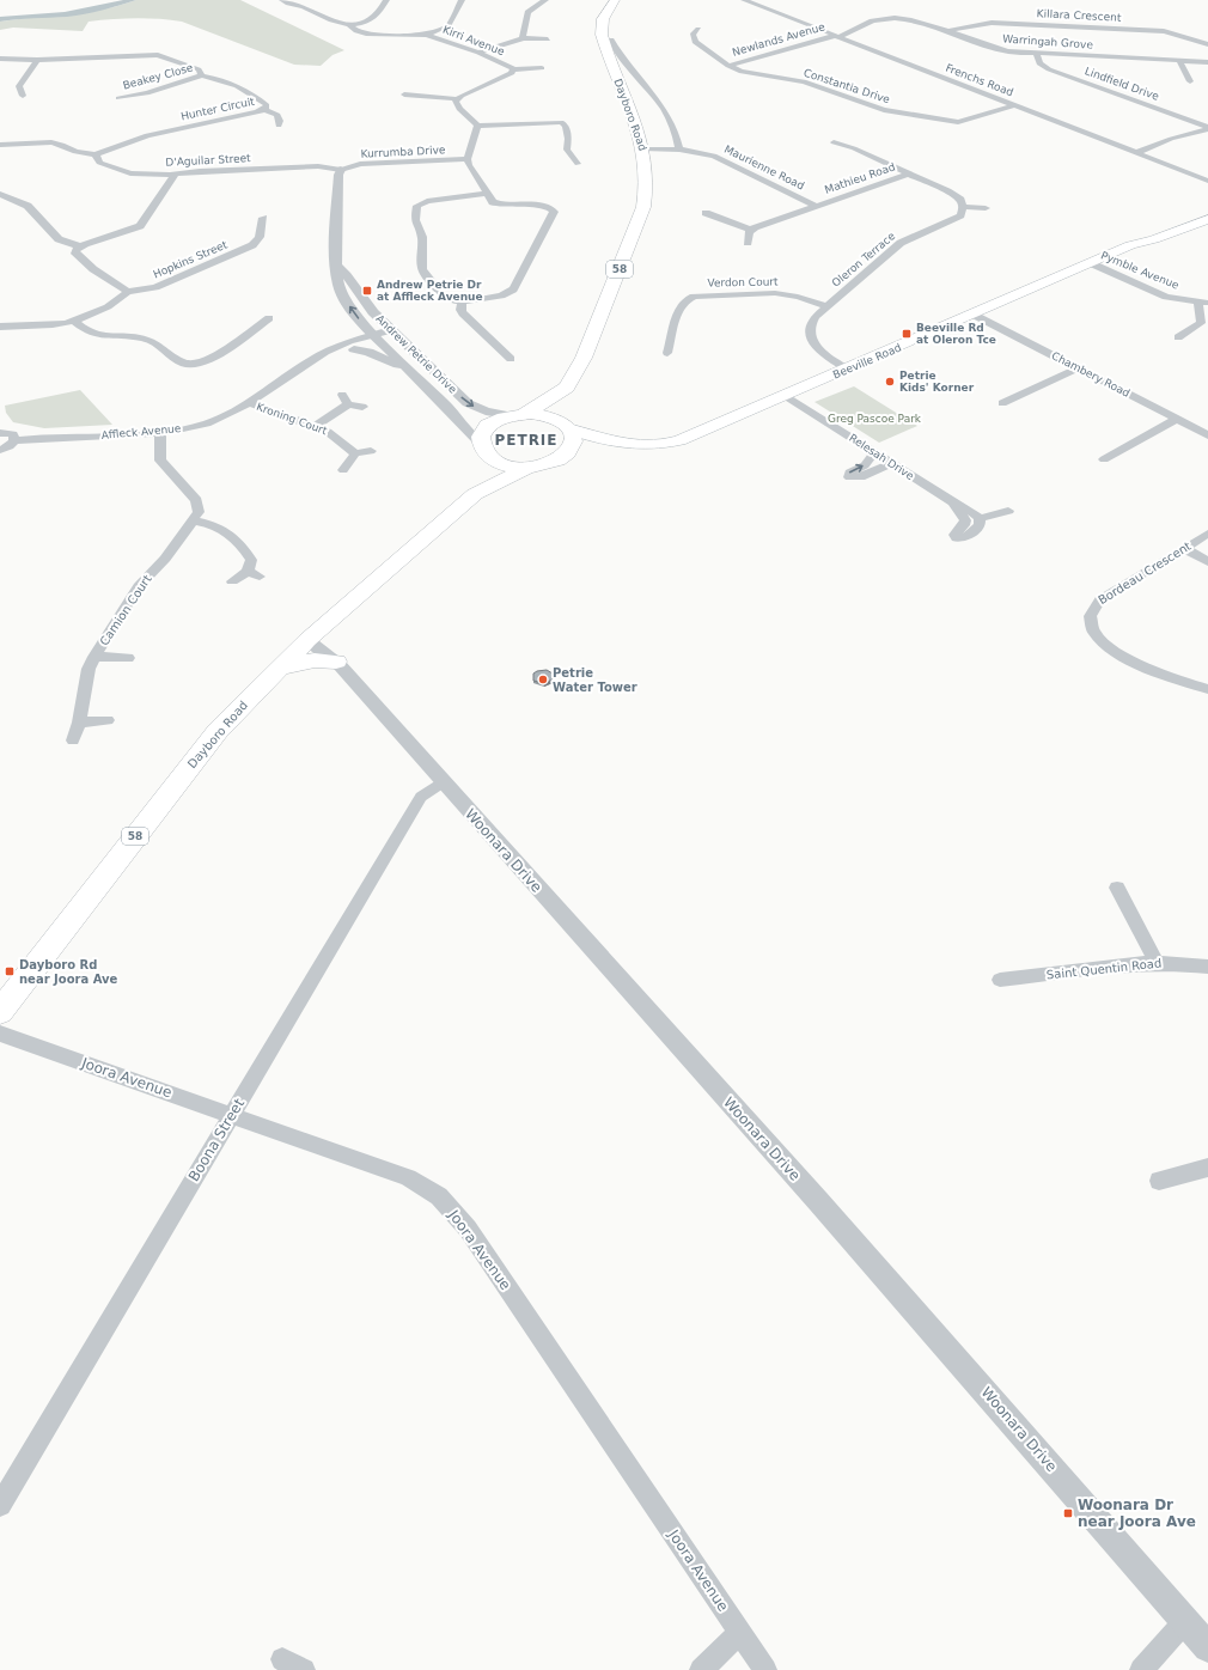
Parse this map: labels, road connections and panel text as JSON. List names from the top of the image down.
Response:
{
  "streets": {
    "main road": ["Dayboro Road", "58", "Beeville Road"],
    "street": [
      "Killara Crescent",
      "Newlands Avenue",
      "Kirri Avenue",
      "Warringah Grove",
      "Beakey Close",
      "Frenchs Road",
      "Lindfield Drive",
      "Constantia Drive",
      "Hunter Circuit",
      "Kurrumba Drive",
      "D'Aguilar Street",
      "Maurienne Road",
      "Mathieu Road",
      "Hopkins Street",
      "Oleron Terrace",
      "Pymble Avenue",
      "Verdon Court",
      "Andrew Petrie Drive",
      "Chambery Road",
      "Kroning Court",
      "Affleck Avenue",
      "Relesah Drive",
      "Bordeau Crescent",
      "Camion Court",
      "Woonara Drive",
      "Saint Quentin Road",
      "Joora Avenue",
      "Boona Street"
    ]
  },
  "crossings": [
    ["Killara Crescent", "Warringah Grove"],
    ["Newlands Avenue", "Warringah Grove"],
    ["Newlands Avenue", "Frenchs Road"],
    ["Newlands Avenue", "Constantia Drive"],
    ["Warringah Grove", "Frenchs Road"],
    ["Warringah Grove", "Lindfield Drive"],
    ["Beakey Close", "Hunter Circuit"],
    ["Frenchs Road", "Constantia Drive"],
    ["Hunter Circuit", "D'Aguilar Street"],
    ["Dayboro Road", "Maurienne Road"],
    ["Dayboro Road", "58"],
    ["Dayboro Road", "Andrew Petrie Drive"],
    ["Dayboro Road", "Beeville Road"],
    ["Dayboro Road", "Woonara Drive"],
    ["Kurrumba Drive", "D'Aguilar Street"],
    ["Kurrumba Drive", "Andrew Petrie Drive"],
    ["D'Aguilar Street", "Andrew Petrie Drive"],
    ["Maurienne Road", "Mathieu Road"],
    ["Oleron Terrace", "Verdon Court"],
    ["Oleron Terrace", "Beeville Road"],
    ["58", "Andrew Petrie Drive"],
    ["58", "Beeville Road"],
    ["Pymble Avenue", "Beeville Road"],
    ["Andrew Petrie Drive", "Beeville Road"],
    ["Andrew Petrie Drive", "Affleck Avenue"],
    ["Beeville Road", "Chambery Road"],
    ["Beeville Road", "Relesah Drive"],
    ["Kroning Court", "Affleck Avenue"],
    ["Woonara Drive", "Boona Street"],
    ["Joora Avenue", "Boona Street"]
  ],
  "districts": ["PETRIE"],
  "parks": ["Greg Pascoe Park"],
  "places": {
    "transit": [
      "Andrew Petrie Dr at Affleck Avenue",
      "Beeville Rd at Oleron Tce",
      "Dayboro Rd near Joora Ave",
      "Woonara Dr near Joora Ave"
    ],
    "other": ["Petrie Kids' Korner", "Petrie Water Tower"]
  }
}
